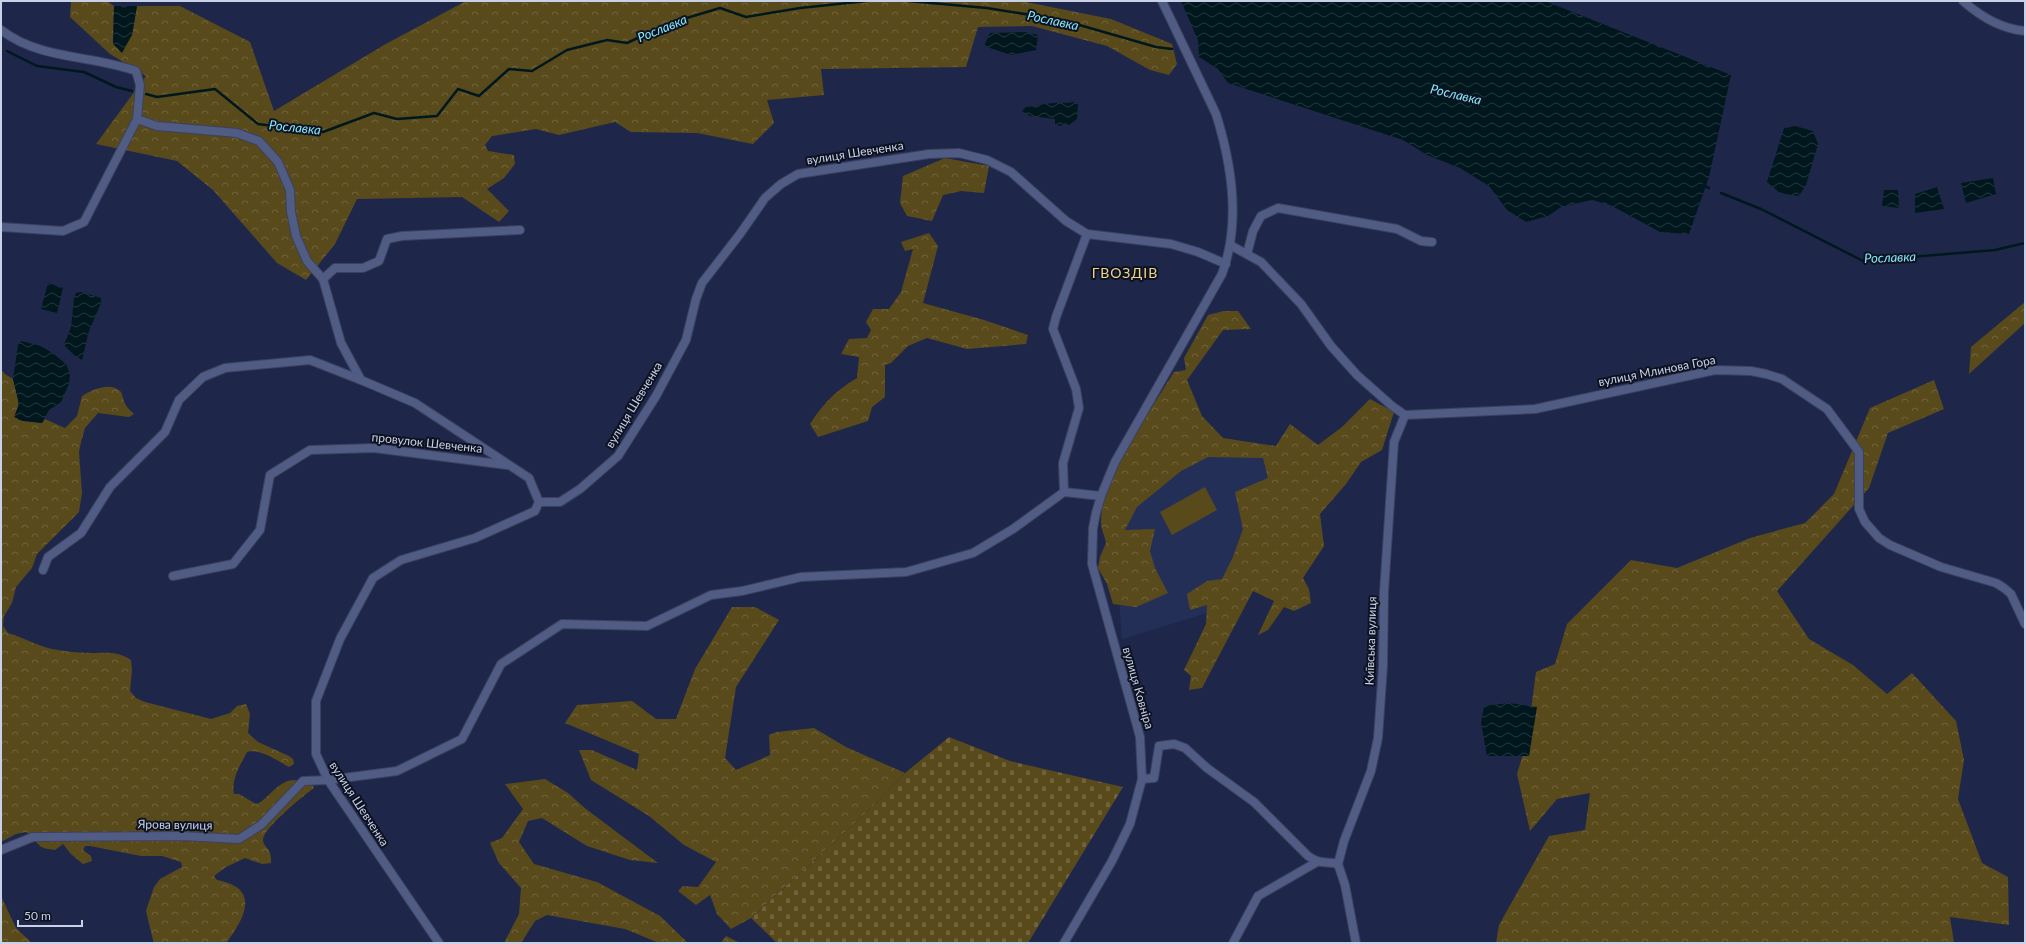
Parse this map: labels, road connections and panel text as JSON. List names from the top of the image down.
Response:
{
  "streets": {
    "street": [
      "вулиця Шевченка",
      "вулиця Млинова Гора",
      "провулок Шевченка",
      "Київська вулиця",
      "вулиця Ковніра",
      "Ярова вулиця"
    ]
  },
  "crossings": [
    ["вулиця Шевченка", "провулок Шевченка"],
    ["вулиця Шевченка", "вулиця Ковніра"],
    ["вулиця Шевченка", "Ярова вулиця"],
    ["вулиця Млинова Гора", "Київська вулиця"]
  ],
  "districts": ["ГВОЗДІВ"],
  "water": ["Рославка"],
  "scale_bar": "50 m"
}
